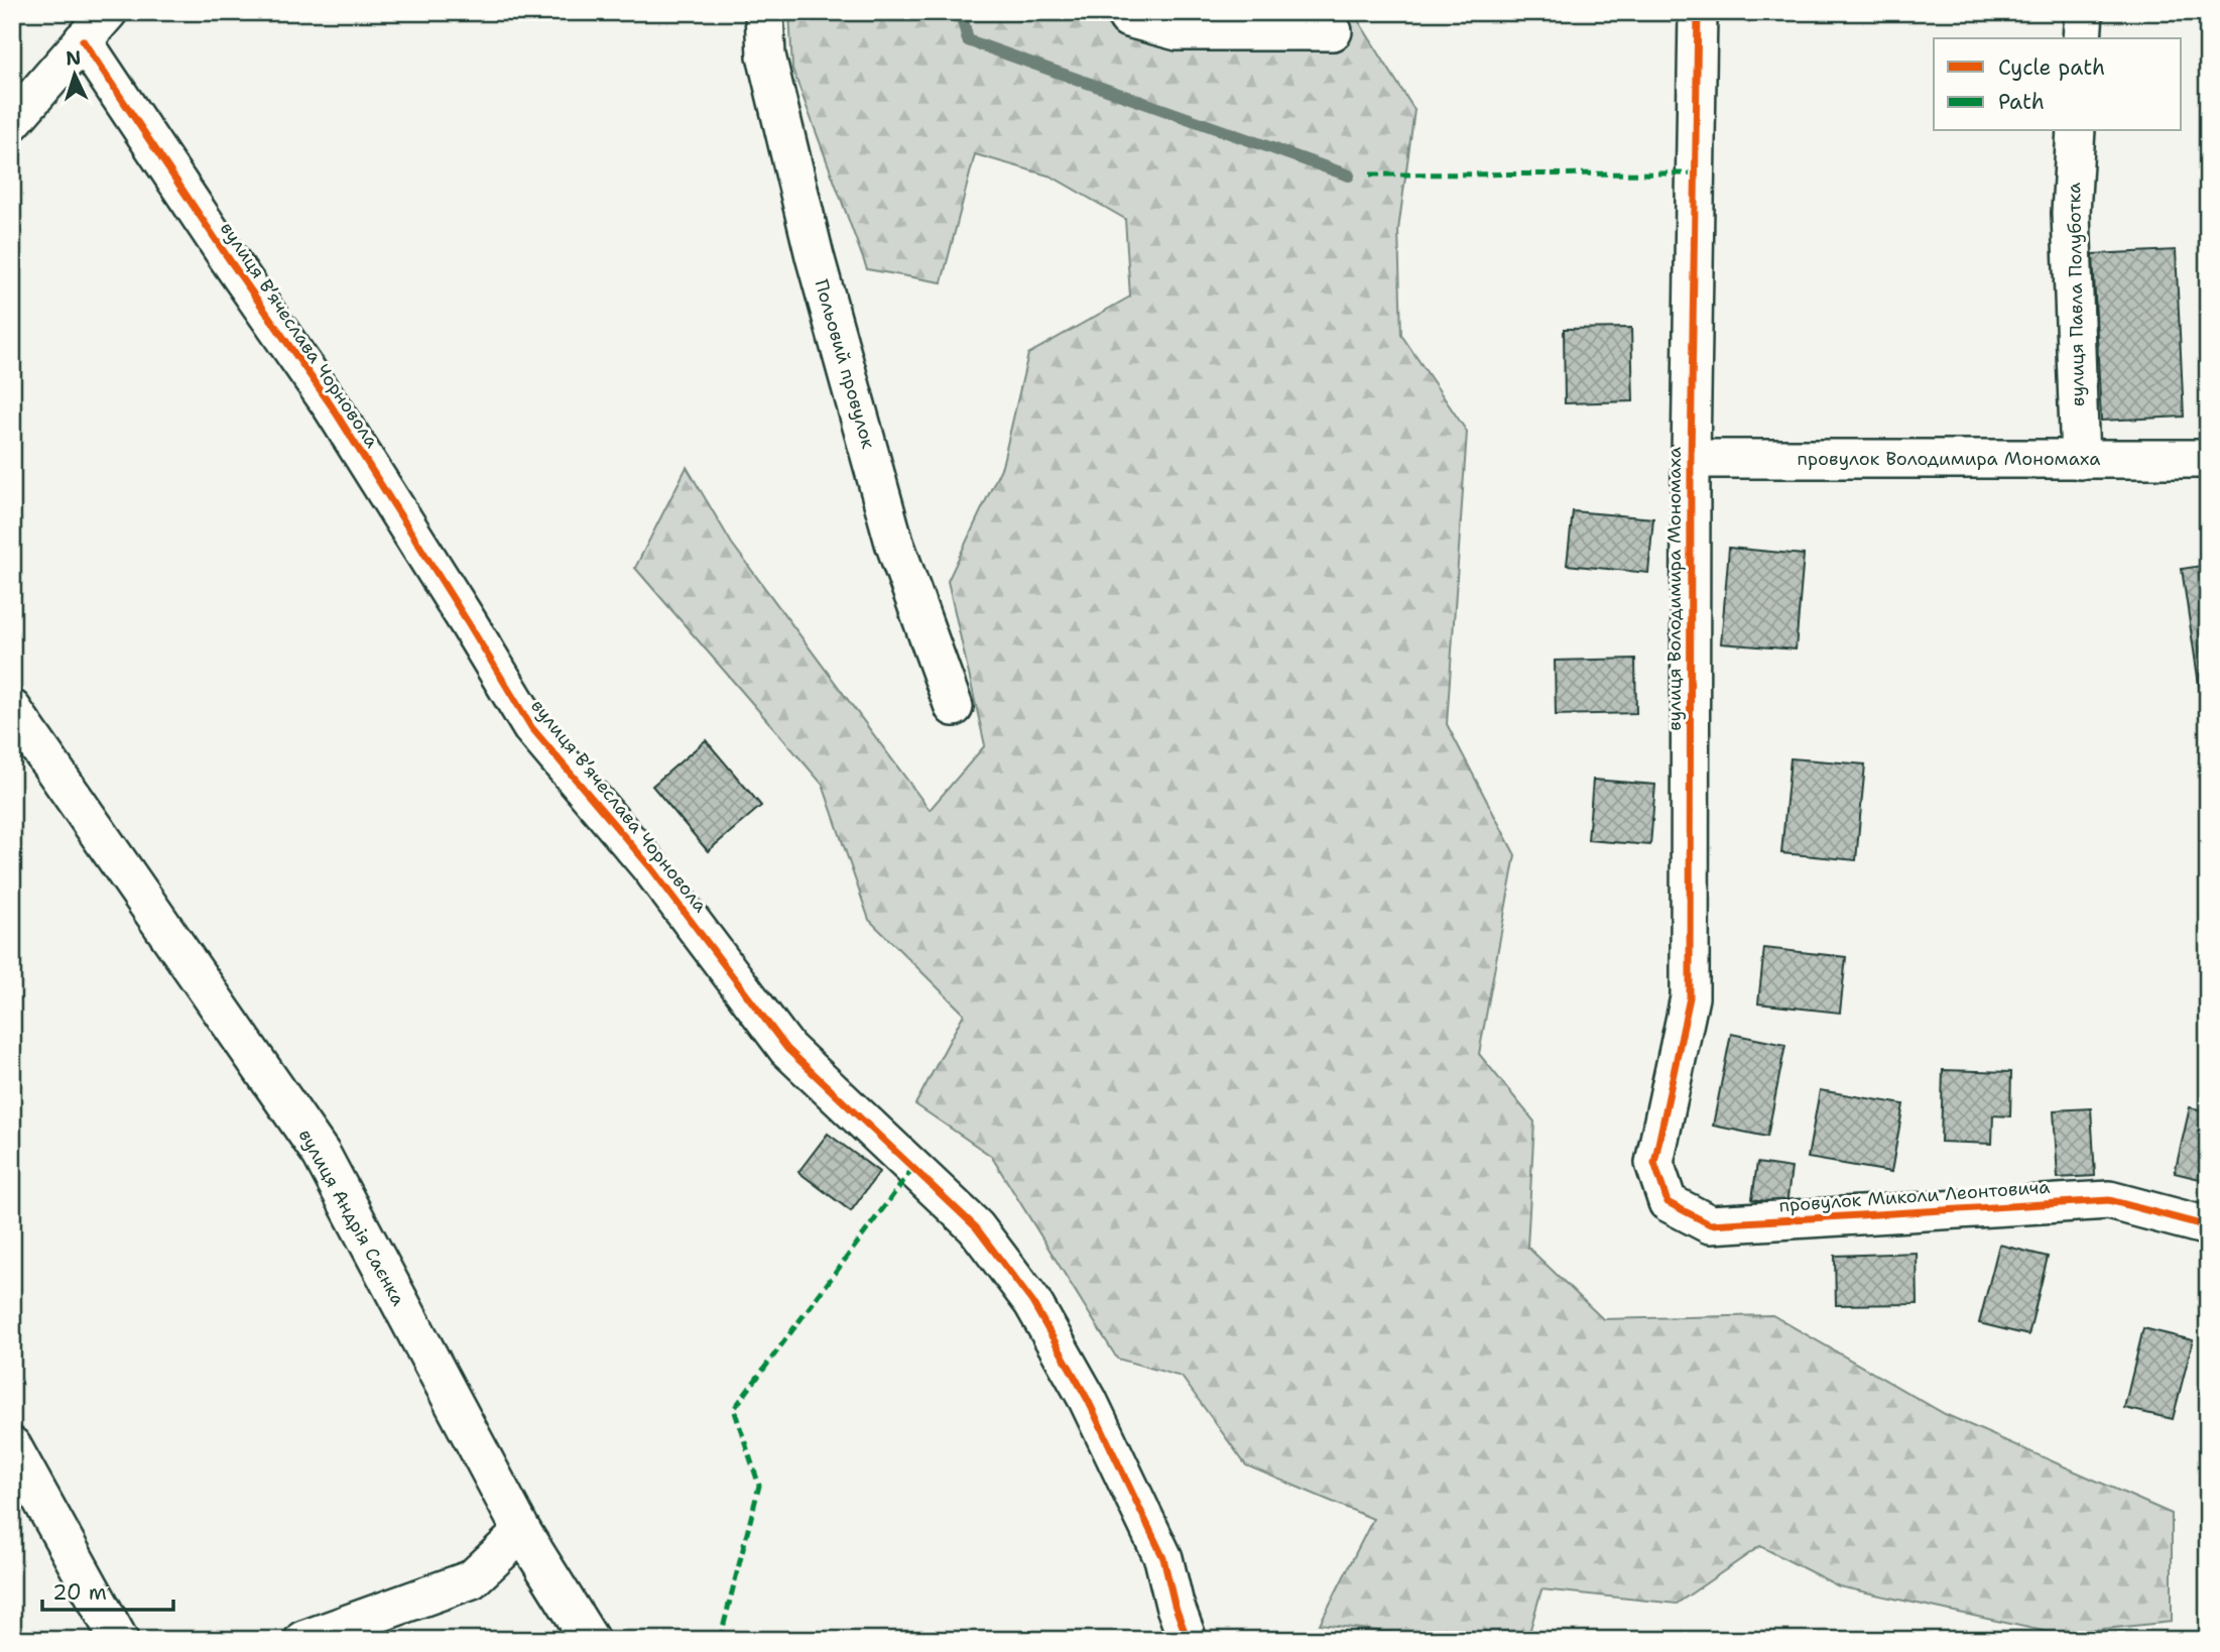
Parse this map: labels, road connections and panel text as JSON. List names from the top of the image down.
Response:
{
  "streets": {
    "street": [
      "вулиця Павла Полуботка",
      "вулиця Вʼячеслава Чорновола",
      "Польовий провулок",
      "провулок Володимира Мономаха",
      "вулиця Володимира Мономаха",
      "провулок Миколи Леонтовича",
      "вулиця Андрія Саєнка"
    ]
  },
  "crossings": [
    ["вулиця Павла Полуботка", "провулок Володимира Мономаха"],
    ["провулок Володимира Мономаха", "вулиця Володимира Мономаха"],
    ["вулиця Володимира Мономаха", "провулок Миколи Леонтовича"]
  ],
  "legend": ["Cycle path", "Path"],
  "scale_bar": "20 m",
  "north": "top"
}
